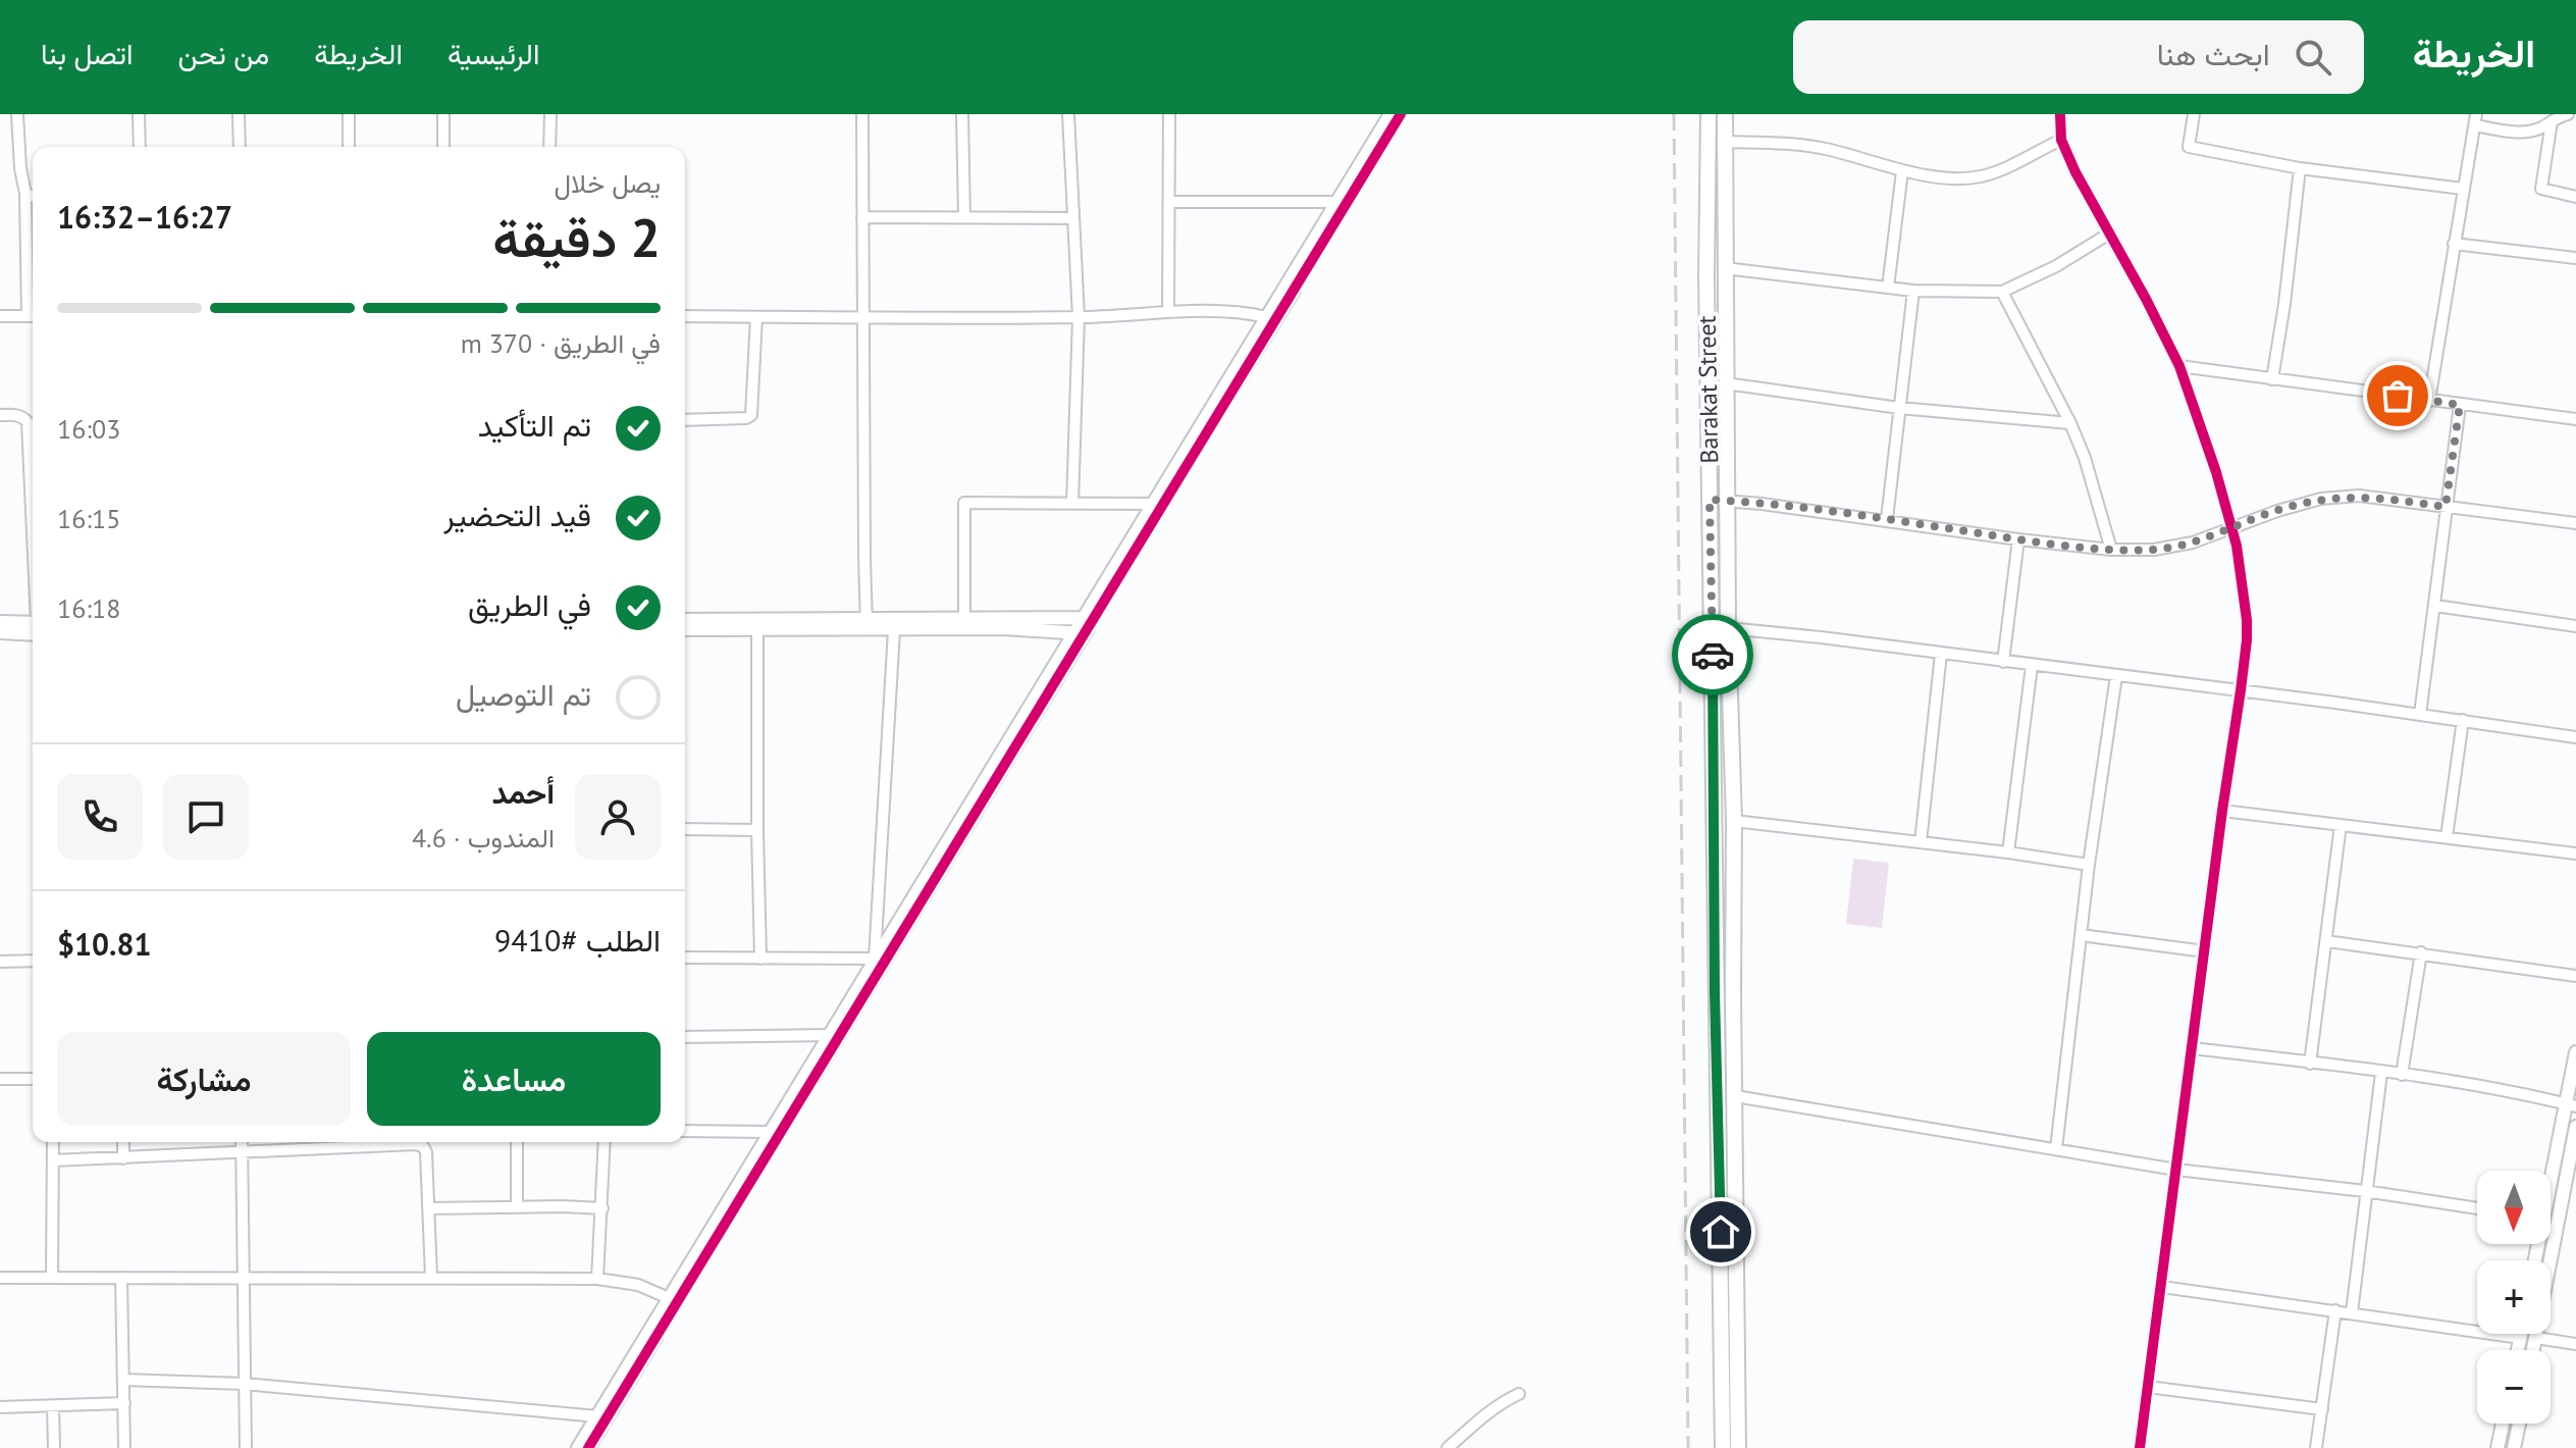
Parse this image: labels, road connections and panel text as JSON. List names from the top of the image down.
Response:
{
  "streets": {
    "main road": ["Barakat Street"]
  },
  "north": "bottom",
  "page": {
    "header": "الخريطة",
    "search": "ابحث هنا",
    "nav": [
      "الرئيسية",
      "الخريطة",
      "من نحن",
      "اتصل بنا"
    ],
    "heading": ["2 دقيقة", "يصل خلال", "16:27–16:32"],
    "panel": [
      "أحمد",
      "المندوب · 4.6",
      "الطلب #9410",
      "$10.81"
    ],
    "bar": "في الطريق · 370 m",
    "list": [
      ["تم التأكيد", "16:03"],
      ["قيد التحضير", "16:15"],
      ["في الطريق", "16:18"],
      "تم التوصيل"
    ],
    "buttons": ["مساعدة", "مشاركة"],
    "map_buttons": ["+", "−"]
  }
}
